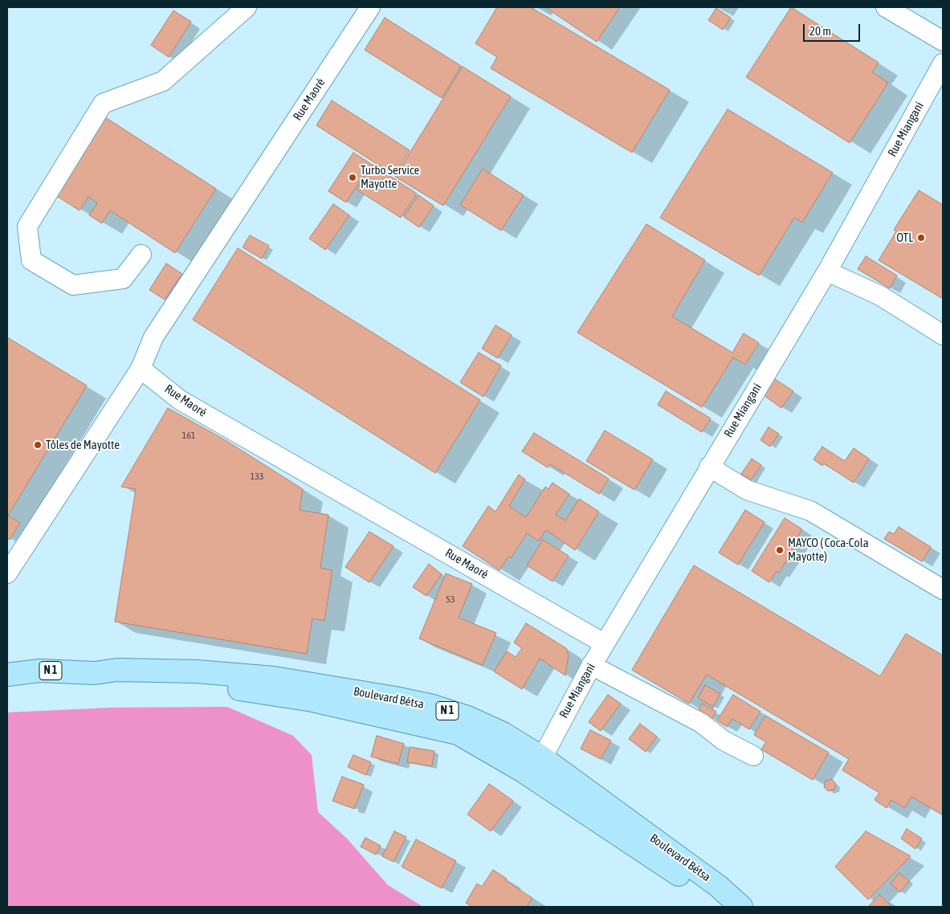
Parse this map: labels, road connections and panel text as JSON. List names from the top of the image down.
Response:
{
  "streets": {
    "main road": ["N 1", "Boulevard Bétsa"],
    "street": ["Rue Maoré", "Rue Miangani"]
  },
  "crossings": [
    ["Rue Maoré", "Rue Miangani"],
    ["Rue Miangani", "N 1"],
    ["Rue Miangani", "Boulevard Bétsa"],
    ["N 1", "Boulevard Bétsa"]
  ],
  "places": [
    "Turbo Service Mayotte",
    "OTL",
    "Tôles de Mayotte",
    "MAYCO ( Coca-Cola Mayotte)"
  ],
  "house_numbers": ["161", "133", "53"],
  "scale_bar": "20 m"
}
